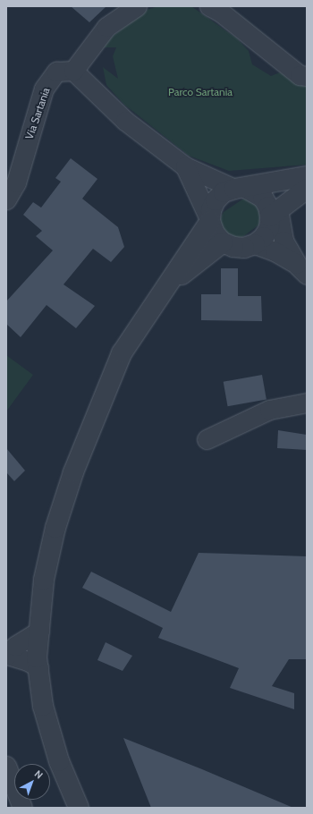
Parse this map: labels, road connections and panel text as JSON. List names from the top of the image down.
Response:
{
  "streets": {
    "street": ["Via Sartania"]
  },
  "parks": ["Parco Sartania"],
  "north": "top right"
}
